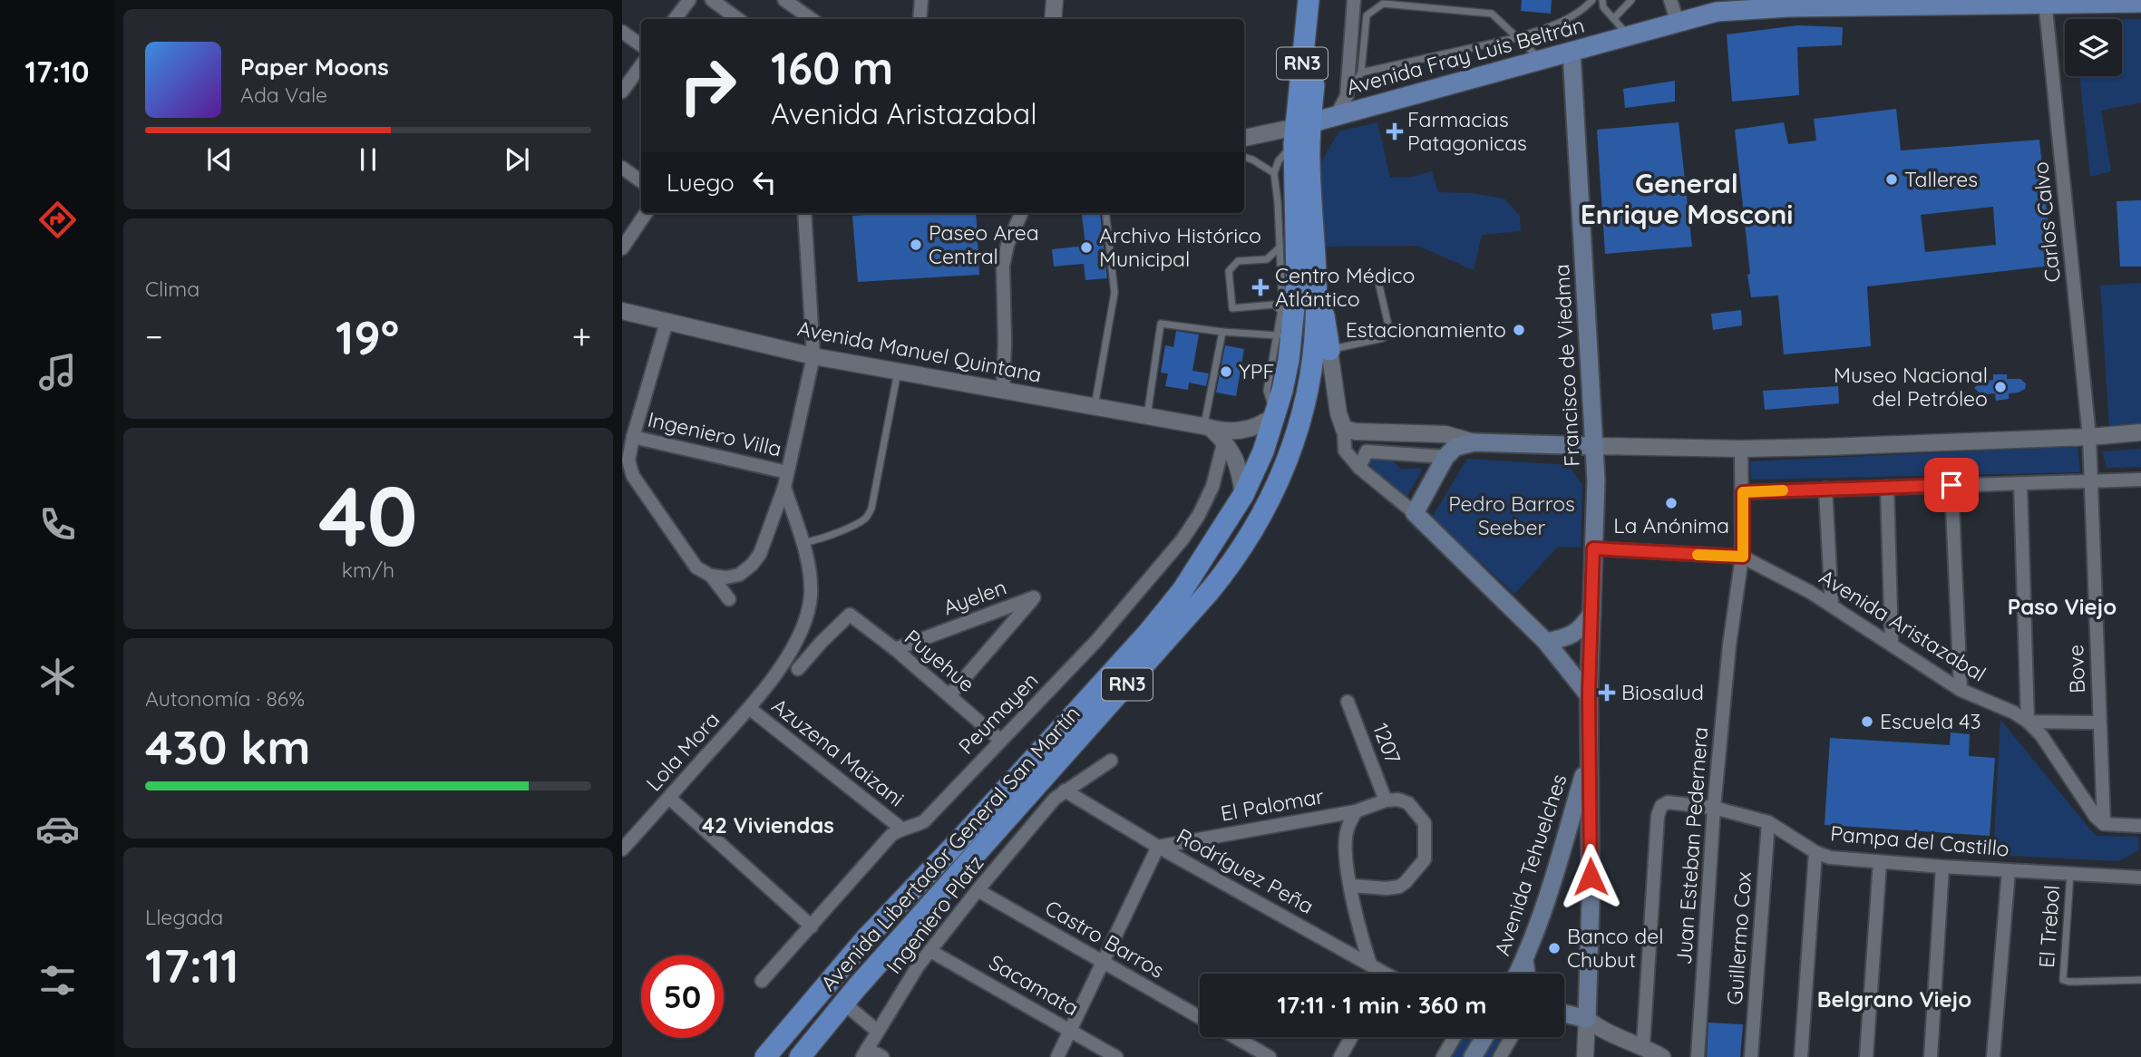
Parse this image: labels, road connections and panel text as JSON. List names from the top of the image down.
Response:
{
  "streets": {
    "highway": ["RN3", "Avenida Libertador General San Martín"],
    "main road": ["Avenida Fray Luis Beltrán", "Francisco de Viedma", "Avenida Tehuelches"],
    "street": [
      "Carlos Calvo",
      "Avenida Manuel Quintana",
      "Ingeniero Villa",
      "Ayelen",
      "Avenida Aristazabal",
      "Puyehue",
      "Bove",
      "Peumayen",
      "1207",
      "Lola Mora",
      "Azuzena Maizani",
      "El Palomar",
      "Pampa del Castillo",
      "Juan Esteban Pedernera",
      "Rodríguez Peña",
      "Ingeniero Platz",
      "Guillermo Cox",
      "Castro Barros",
      "Sacamata"
    ],
    "lane": ["El Trebol"]
  },
  "crossings": [
    ["Avenida Fray Luis Beltrán", "Carlos Calvo"],
    ["Avenida Fray Luis Beltrán", "Francisco de Viedma"],
    ["Avenida Fray Luis Beltrán", "Avenida Libertador General San Martín"],
    ["Carlos Calvo", "Bove"],
    ["Avenida Manuel Quintana", "Avenida Libertador General San Martín"],
    ["Francisco de Viedma", "Avenida Aristazabal"],
    ["Francisco de Viedma", "Avenida Tehuelches"],
    ["Ayelen", "Puyehue"],
    ["Avenida Aristazabal", "Bove"],
    ["Avenida Aristazabal", "Juan Esteban Pedernera"],
    ["Puyehue", "Peumayen"],
    ["Peumayen", "Azuzena Maizani"],
    ["1207", "El Palomar"],
    ["Lola Mora", "Azuzena Maizani"],
    ["El Palomar", "Rodríguez Peña"],
    ["Pampa del Castillo", "Juan Esteban Pedernera"],
    ["Pampa del Castillo", "El Trebol"],
    ["Pampa del Castillo", "Guillermo Cox"],
    ["Rodríguez Peña", "Ingeniero Platz"],
    ["Ingeniero Platz", "Castro Barros"],
    ["Ingeniero Platz", "Sacamata"]
  ],
  "districts": [
    "General Enrique Mosconi",
    "Paso Viejo",
    "42 Viviendas",
    "Belgrano Viejo"
  ],
  "parks": ["Pedro Barros Seeber"],
  "places": {
    "health": ["Farmacias Patagonicas", "Centro Médico Atlántico", "Biosalud"],
    "other": [
      "Talleres",
      "Paseo Area Central",
      "Archivo Histórico Municipal",
      "Estacionamiento",
      "YPF",
      "Museo Nacional del Petróleo",
      "La Anónima",
      "Escuela 43",
      "Banco del Chubut"
    ]
  },
  "page": {
    "tabs": "17:10",
    "turn": ["160 m", "Avenida Aristazabal"],
    "song": ["Paper Moons", "Ada Vale"],
    "then": "Luego",
    "tile": [
      "Clima",
      ["40", "km/h"],
      ["Autonomía · 86%", "430 km"],
      ["Llegada", "17:11"]
    ],
    "heat": ["−", "19°", "+"],
    "limit": "50",
    "trip": "17:11 · 1 min · 360 m"
  }
}
